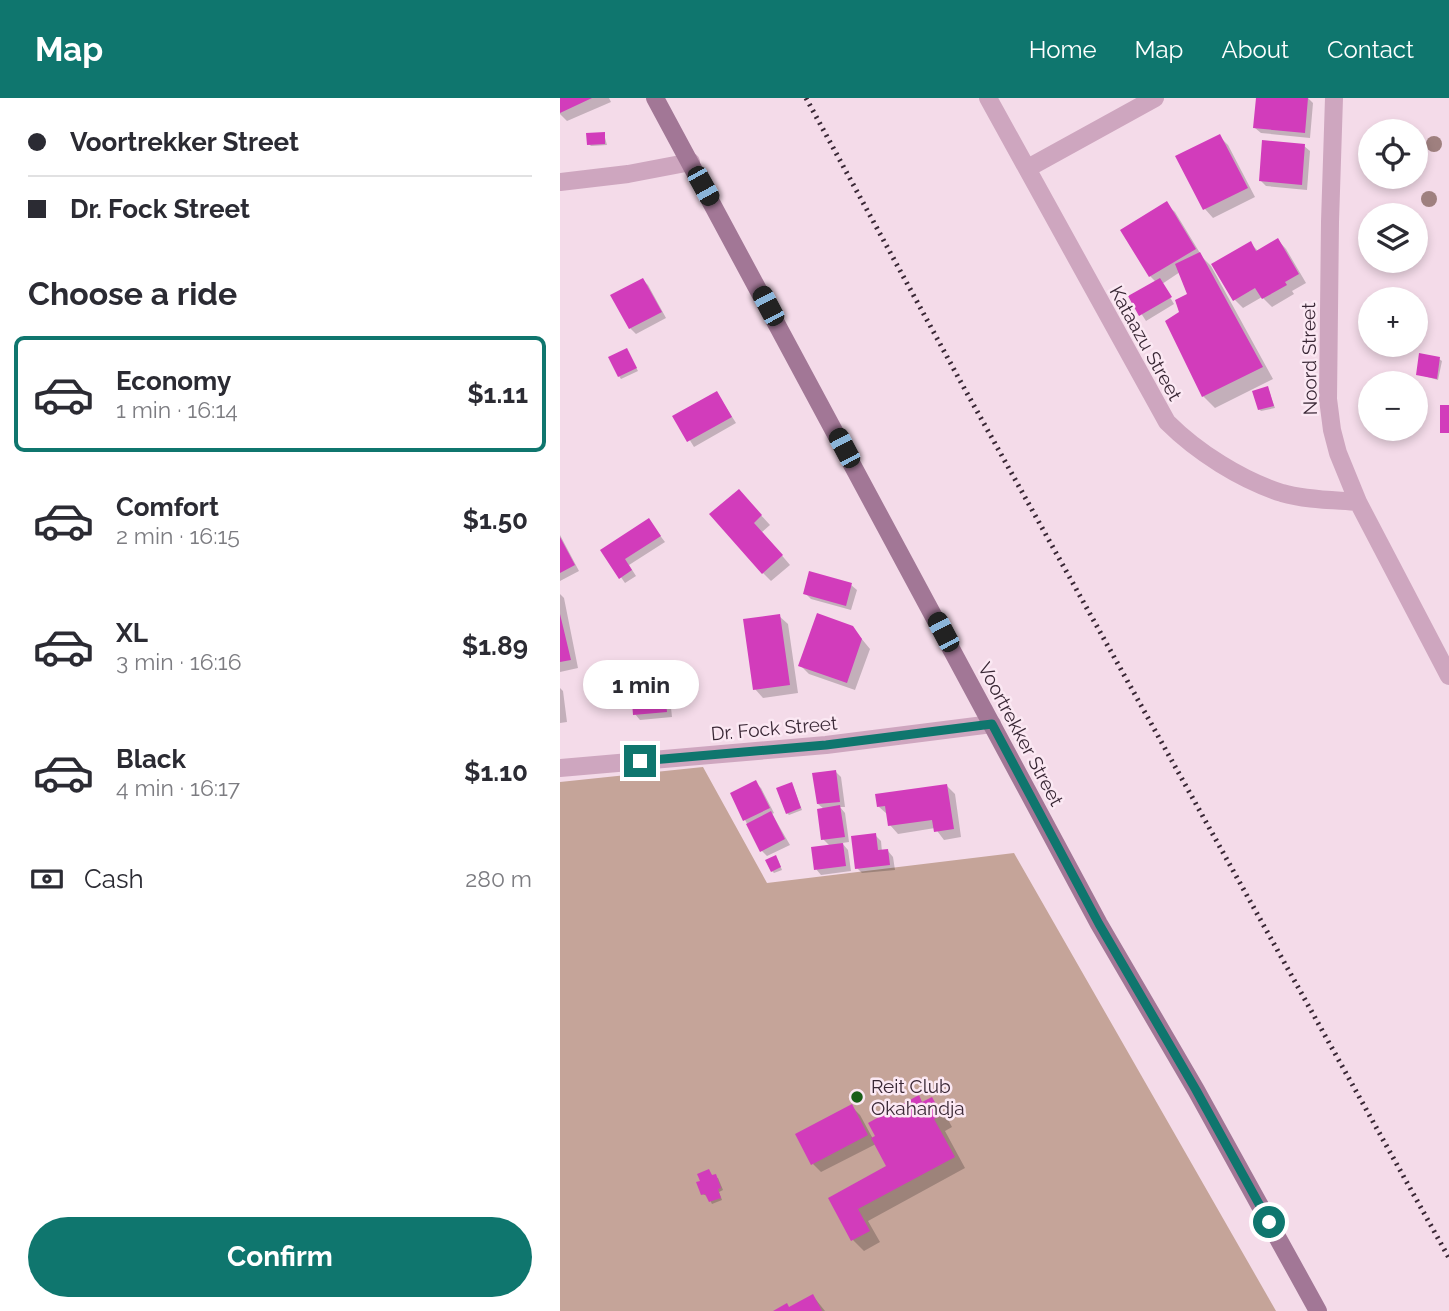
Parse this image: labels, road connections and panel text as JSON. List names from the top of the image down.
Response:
{
  "streets": {
    "main road": ["Voortrekker Street"],
    "street": ["Kataazu Street", "Noord Street", "Dr. Fock Street"]
  },
  "crossings": [
    ["Kataazu Street", "Noord Street"],
    ["Dr. Fock Street", "Voortrekker Street"]
  ],
  "places": ["Reit Club Okahandja"],
  "page": {
    "header": "Map",
    "nav": [
      "Home",
      "Map",
      "About",
      "Contact"
    ],
    "banner": ["Voortrekker Street", "Dr. Fock Street"],
    "map_buttons": ["+", "−"],
    "heading": "Choose a ride",
    "list": [
      {
        "name": "Economy",
        "note": "1 min · 16:14",
        "value": "$1.11"
      },
      {
        "name": "Comfort",
        "note": "2 min · 16:15",
        "value": "$1.50"
      },
      {
        "name": "XL",
        "note": "3 min · 16:16",
        "value": "$1.89"
      },
      {
        "name": "Black",
        "note": "4 min · 16:17",
        "value": "$1.10"
      }
    ],
    "bubble": "1 min",
    "pay": ["Cash", "280 m"],
    "buttons": "Confirm"
  }
}
